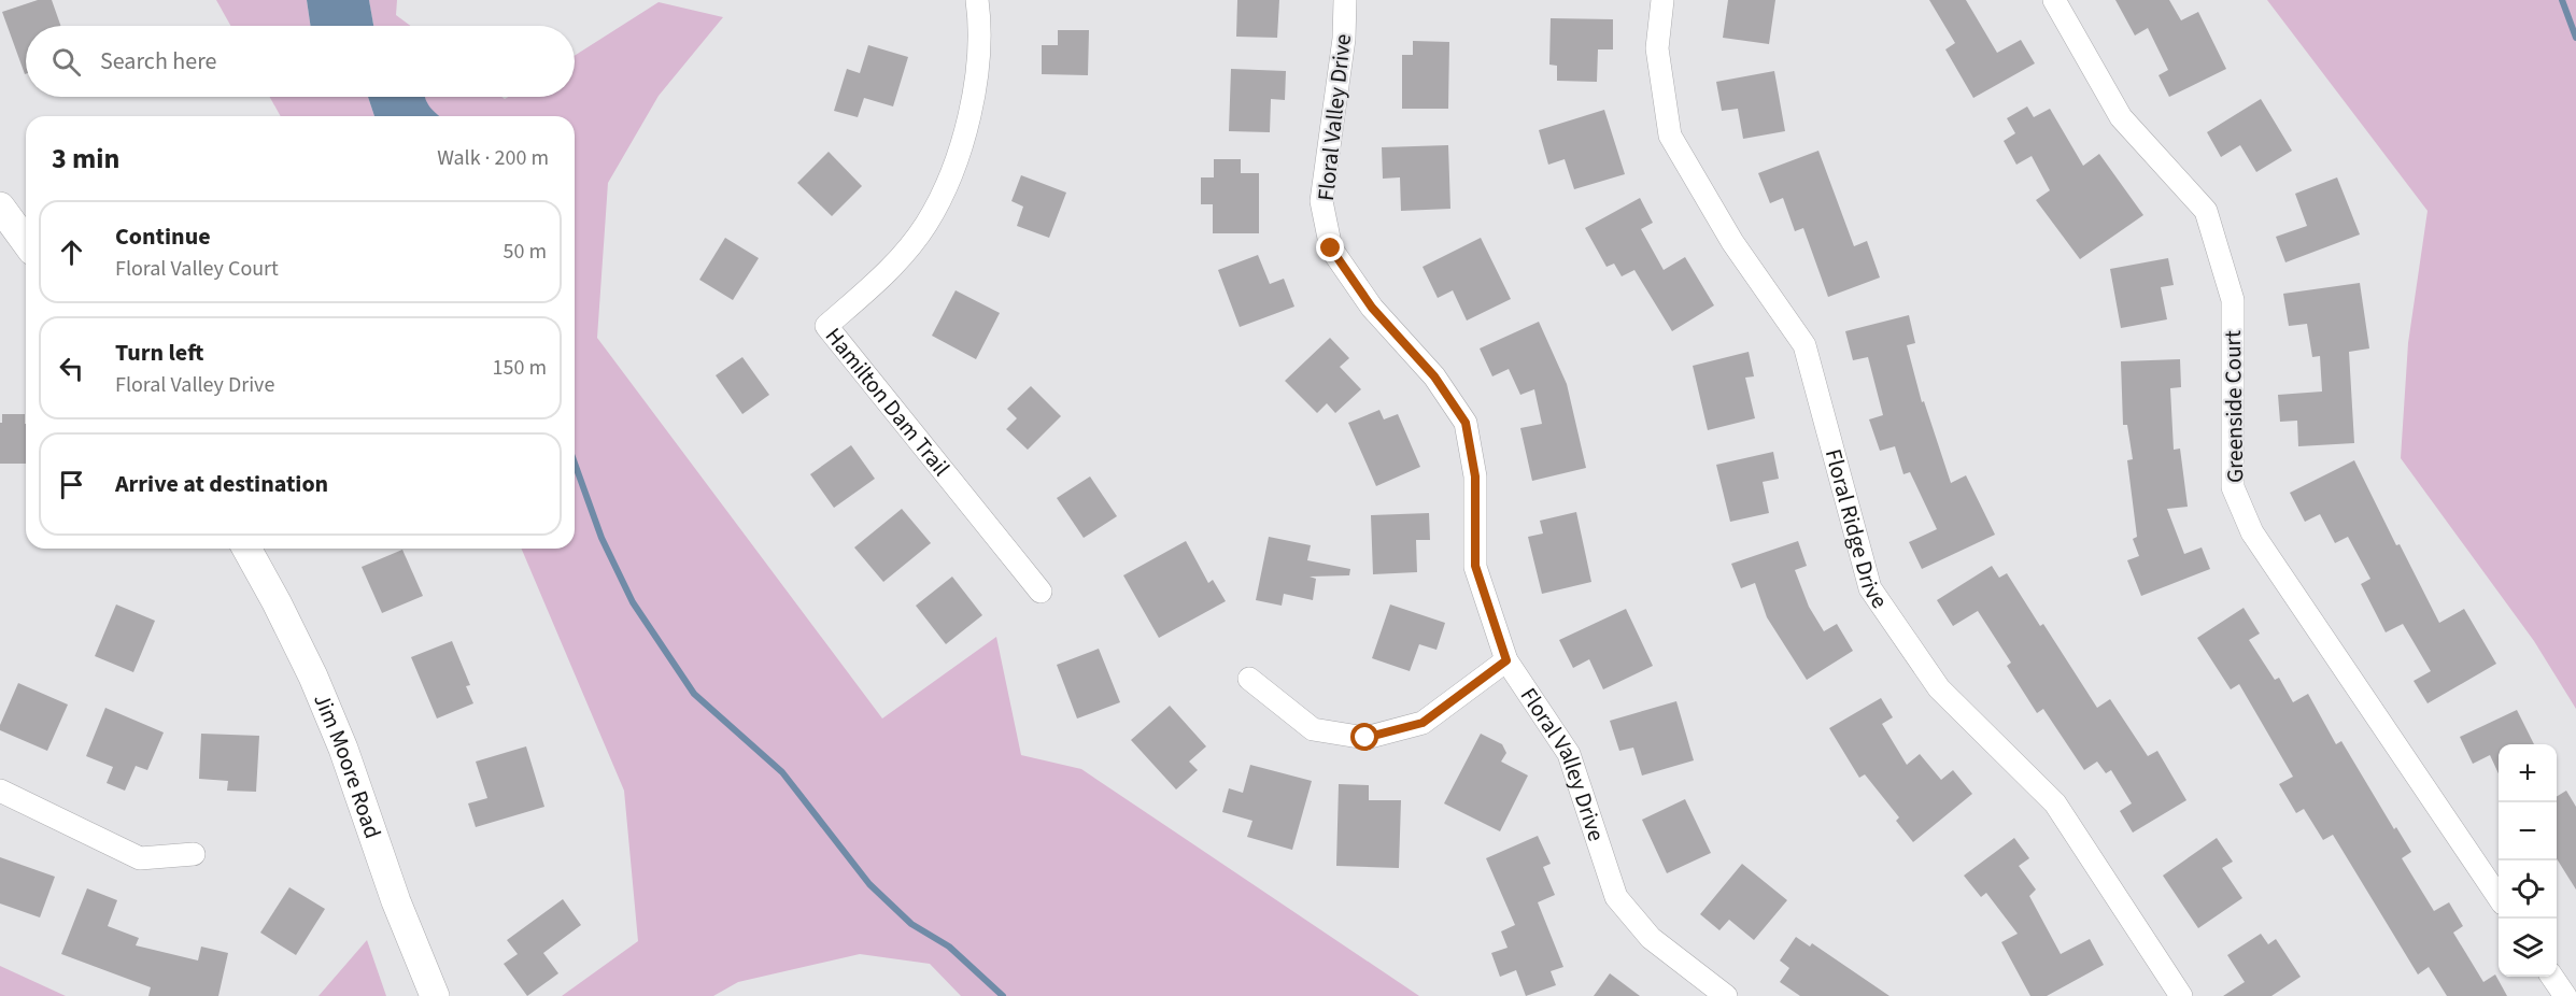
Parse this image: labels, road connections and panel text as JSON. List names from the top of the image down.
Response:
{
  "streets": {
    "street": [
      "Floral Valley Drive",
      "Hamilton Dam Trail",
      "Greenside Court",
      "Floral Ridge Drive",
      "Jim Moore Road"
    ]
  },
  "page": {
    "search": "Search here",
    "heading": ["3 min", "Walk · 200 m"],
    "list": [
      ["Continue", "Floral Valley Court", "50 m"],
      ["Turn left", "Floral Valley Drive", "150 m"],
      "Arrive at destination"
    ],
    "map_buttons": ["+", "−"]
  }
}
